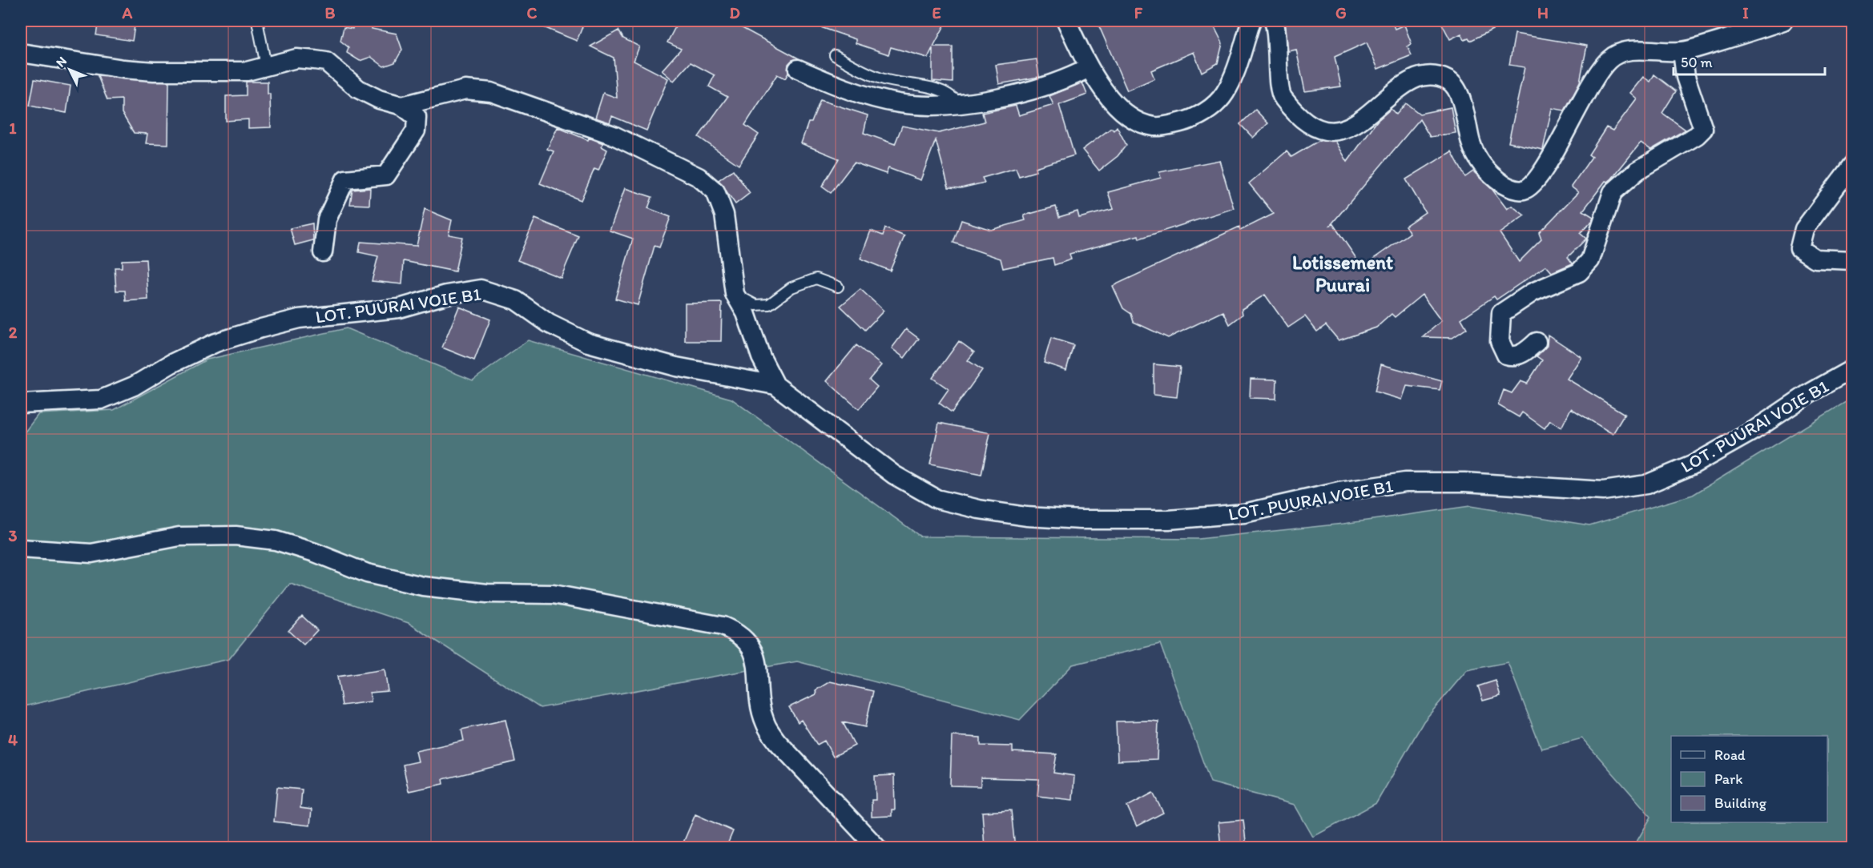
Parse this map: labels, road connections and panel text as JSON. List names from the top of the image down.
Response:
{
  "streets": {
    "street": ["LOT. PUURAI VOIE B1"]
  },
  "districts": ["Lotissement Puurai"],
  "legend": ["Road", "Park", "Building"],
  "scale_bar": "50 m",
  "north": "top left",
  "grid": {
    "columns": [
      "A",
      "B",
      "C",
      "D",
      "E",
      "F",
      "G",
      "H",
      "I"
    ],
    "rows": [
      "1",
      "2",
      "3",
      "4"
    ]
  }
}
